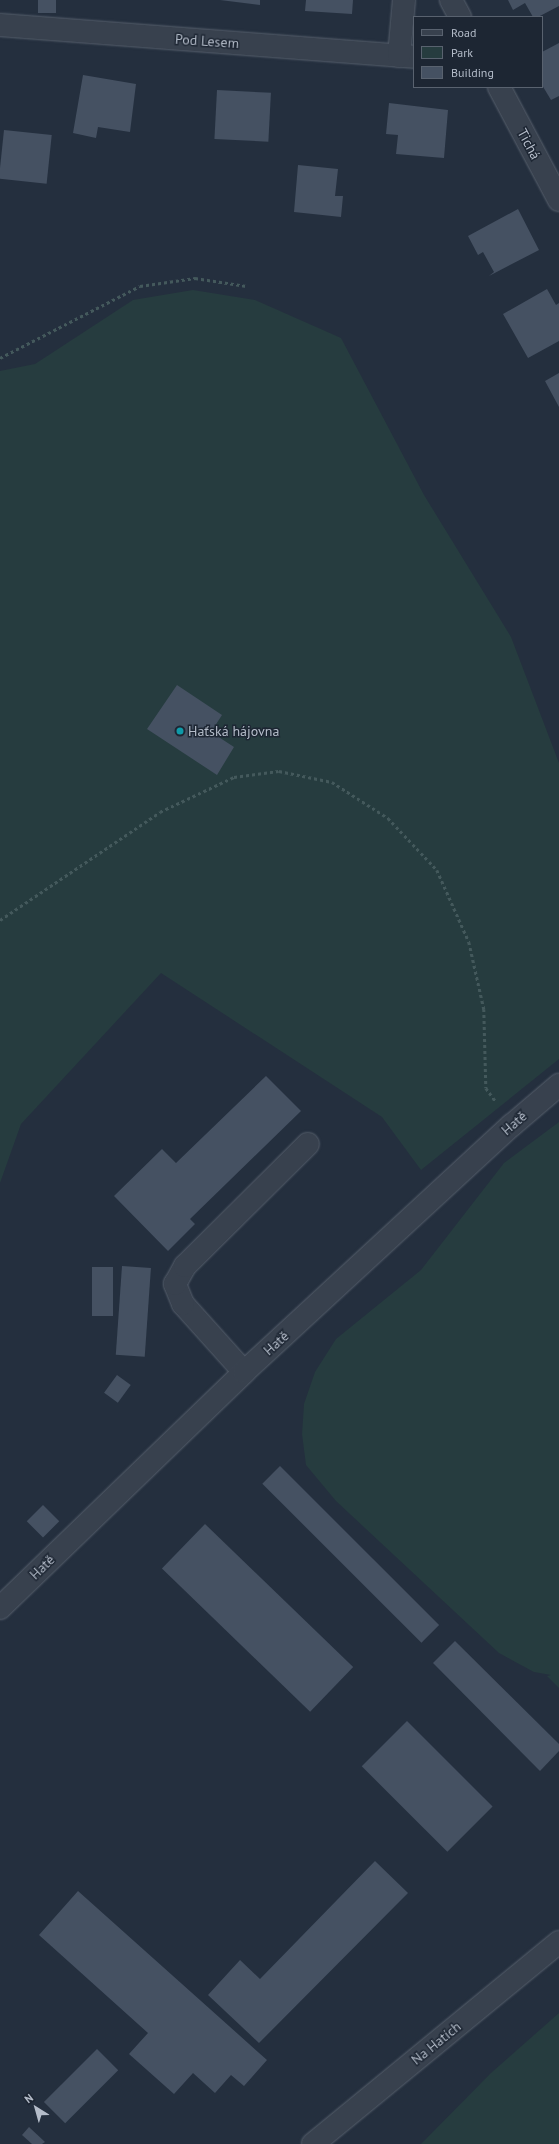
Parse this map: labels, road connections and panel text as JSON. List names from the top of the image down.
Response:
{
  "streets": {
    "street": [
      "Pod Lesem",
      "Tichá",
      "Hatě",
      "Na Hatích"
    ]
  },
  "places": ["Haťská hájovna"],
  "legend": ["Road", "Park", "Building"],
  "north": "top left"
}
